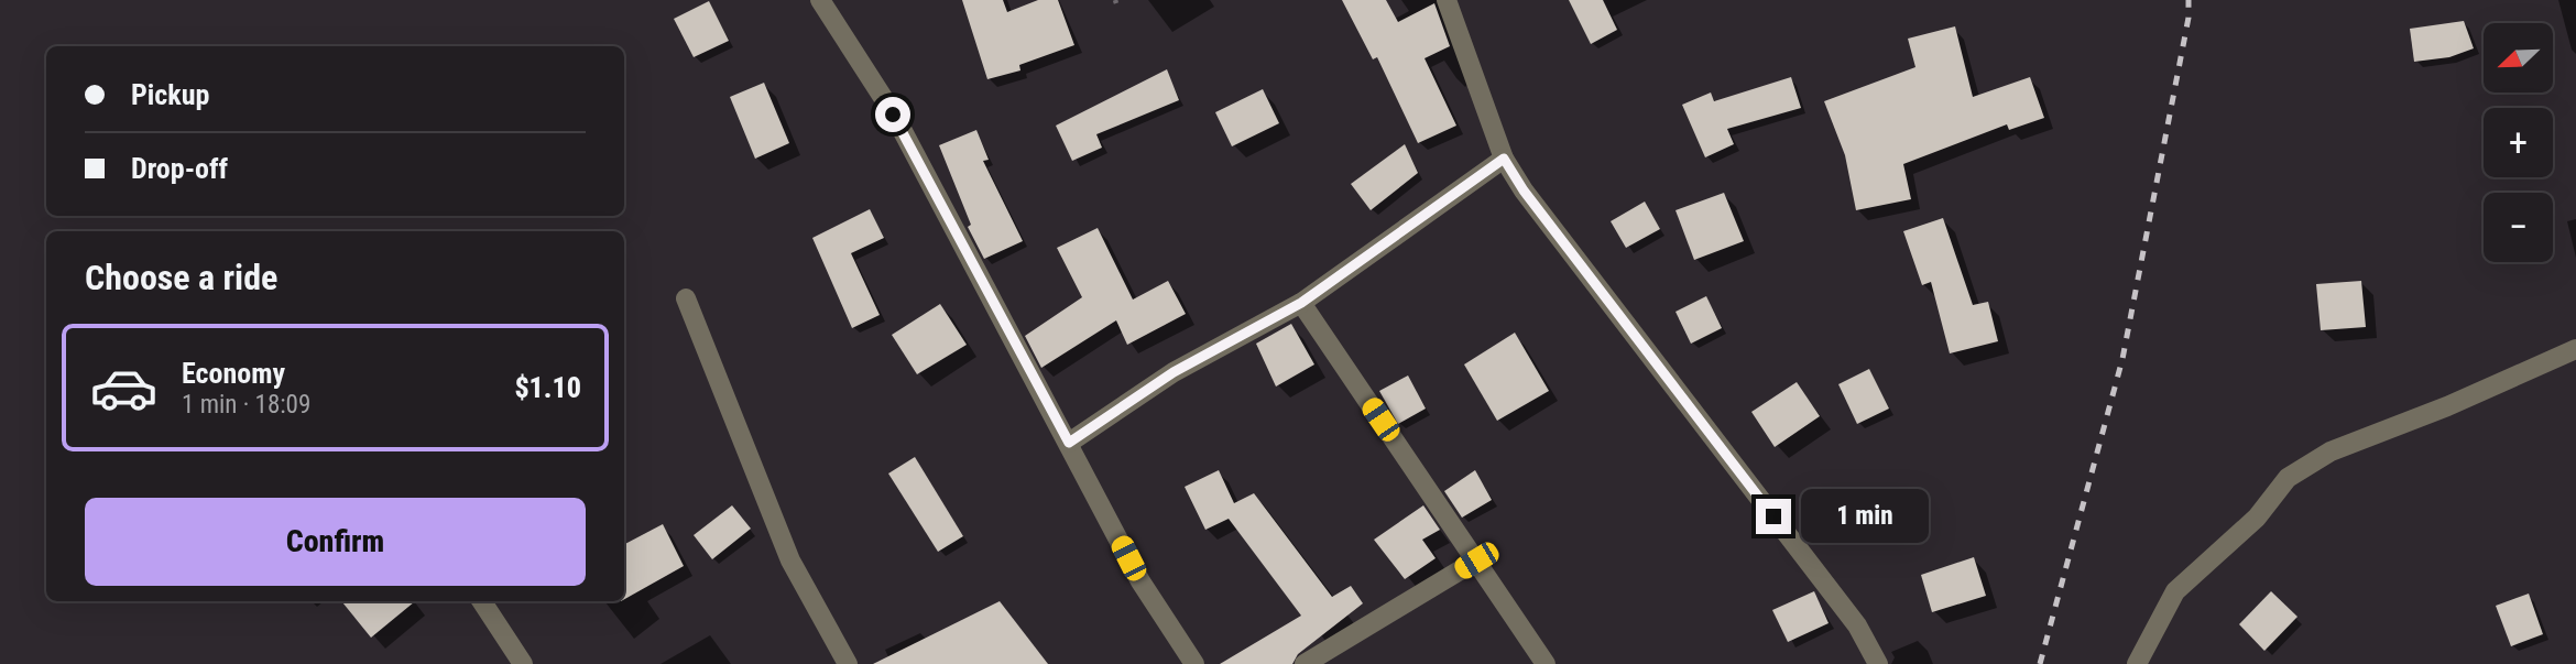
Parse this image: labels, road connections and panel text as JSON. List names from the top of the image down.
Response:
{
  "north": "bottom left",
  "page": {
    "map_buttons": ["+", "−"],
    "banner": ["Pickup", "Drop-off"],
    "heading": "Choose a ride",
    "list": [
      {
        "name": "Economy",
        "note": "1 min · 18:09",
        "value": "$1.10"
      }
    ],
    "buttons": "Confirm",
    "bubble": "1 min"
  }
}
